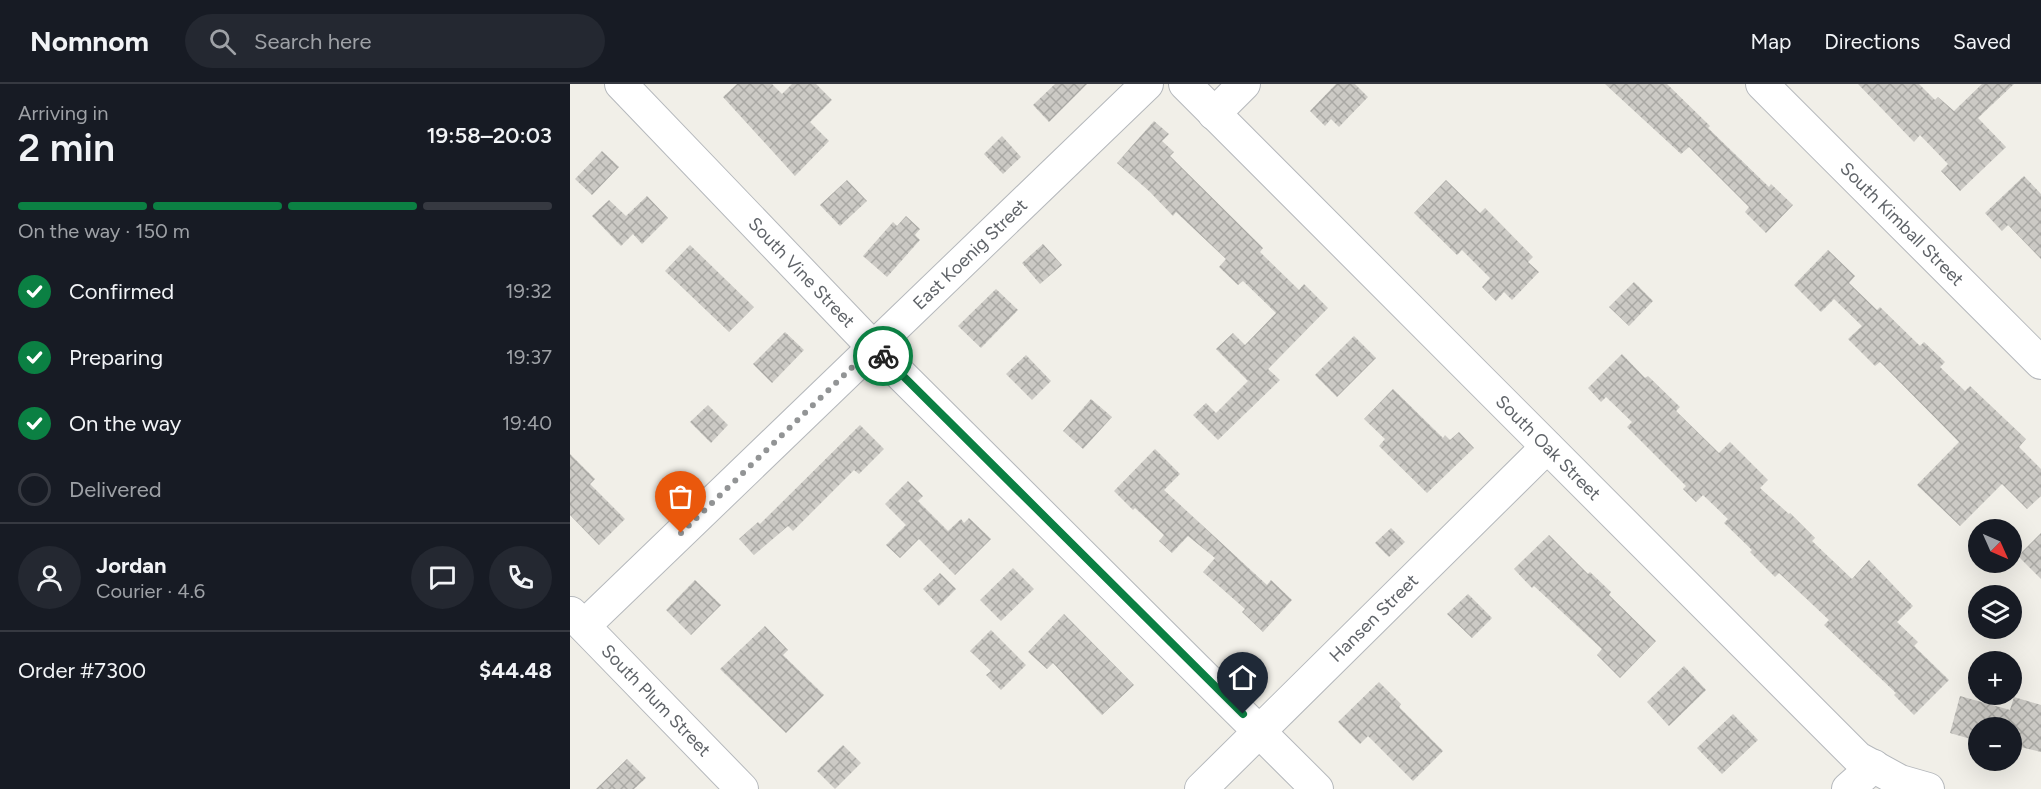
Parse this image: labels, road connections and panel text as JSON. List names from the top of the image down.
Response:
{
  "streets": {
    "street": [
      "South Kimball Street",
      "East Koenig Street",
      "South Vine Street",
      "South Oak Street",
      "Hansen Street",
      "South Plum Street"
    ]
  },
  "crossings": [
    ["East Koenig Street", "South Vine Street"],
    ["East Koenig Street", "South Plum Street"],
    ["South Vine Street", "Hansen Street"],
    ["South Oak Street", "Hansen Street"]
  ],
  "north": "bottom right",
  "page": {
    "header": "Nomnom",
    "search": "Search here",
    "nav": ["Map", "Directions", "Saved"],
    "heading": ["2 min", "Arriving in", "19:58–20:03"],
    "panel": [
      "Jordan",
      "Courier · 4.6",
      "Order #7300",
      "$44.48"
    ],
    "bar": "On the way · 150 m",
    "list": [
      ["Confirmed", "19:32"],
      ["Preparing", "19:37"],
      ["On the way", "19:40"],
      "Delivered"
    ],
    "map_buttons": ["+", "−"]
  }
}
